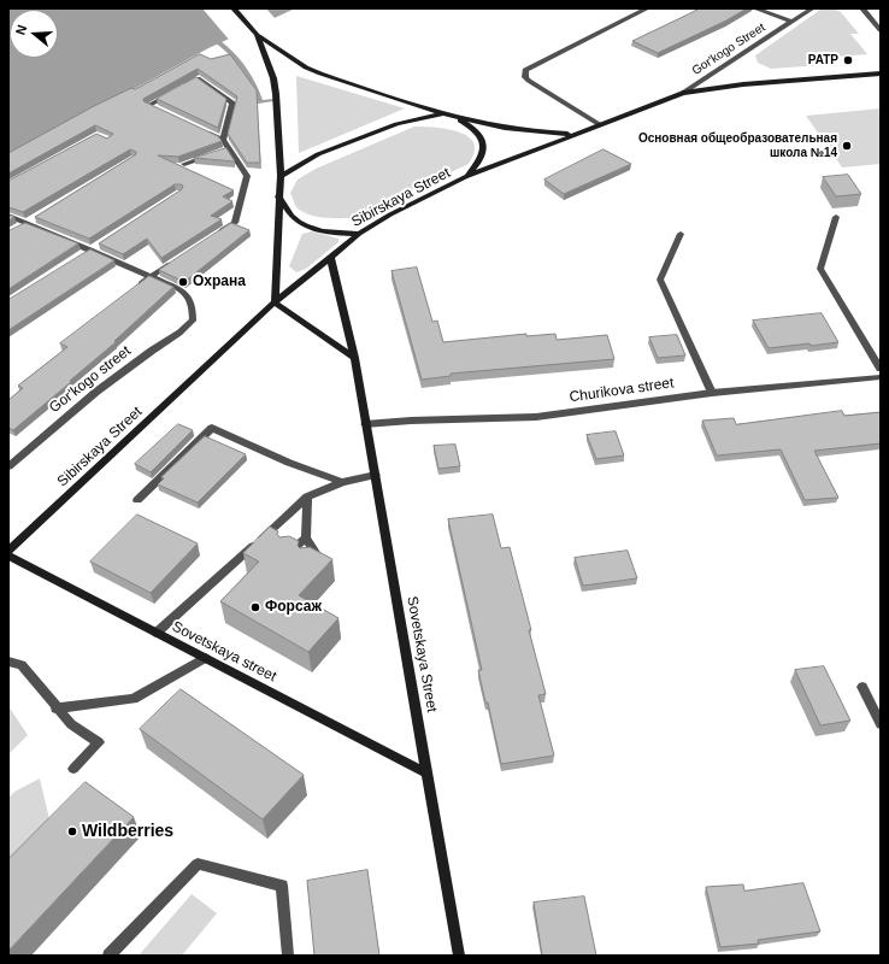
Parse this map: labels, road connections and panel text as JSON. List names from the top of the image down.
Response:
{
  "streets": {
    "street": [
      "Gor'kogo Street",
      "Sibirskaya Street",
      "Gor'kogo street",
      "Churikova street",
      "Sovetskaya street",
      "Sovetskaya Street"
    ]
  },
  "crossings": [
    ["Gor'kogo Street", "Sibirskaya Street"],
    ["Sibirskaya Street", "Sovetskaya Street"],
    ["Churikova street", "Sovetskaya Street"],
    ["Sovetskaya street", "Sovetskaya Street"]
  ],
  "places": [
    "PATP",
    "Основная общеобразовательная школа №14",
    "Охрана",
    "Форсаж",
    "Wildberries"
  ],
  "north": "left"
}
